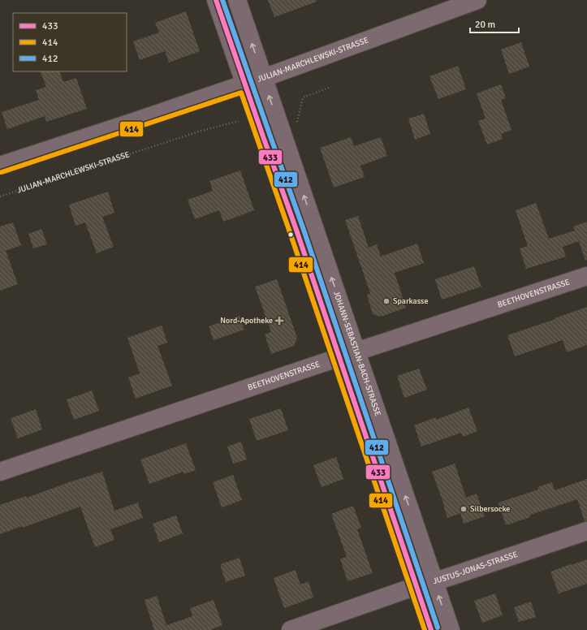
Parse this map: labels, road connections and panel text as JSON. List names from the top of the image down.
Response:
{
  "streets": {
    "street": [
      "JULIAN-MARCHLEWSKI-STRASSE",
      "BEETHOVENSTRASSE",
      "JOHANN-SEBASTIAN-BACH-STRASSE",
      "JUSTUS-JONAS-STRASSE"
    ]
  },
  "crossings": [
    ["JULIAN-MARCHLEWSKI-STRASSE", "JOHANN-SEBASTIAN-BACH-STRASSE"],
    ["BEETHOVENSTRASSE", "JOHANN-SEBASTIAN-BACH-STRASSE"],
    ["JOHANN-SEBASTIAN-BACH-STRASSE", "JUSTUS-JONAS-STRASSE"]
  ],
  "places": {
    "other": ["Sparkasse", "Silbersocke"],
    "health": ["Nord-Apotheke"]
  },
  "lines": ["transit line 433", "transit line 412", "transit line 414"],
  "legend": ["433", "414", "412"],
  "scale_bar": "20 m"
}
